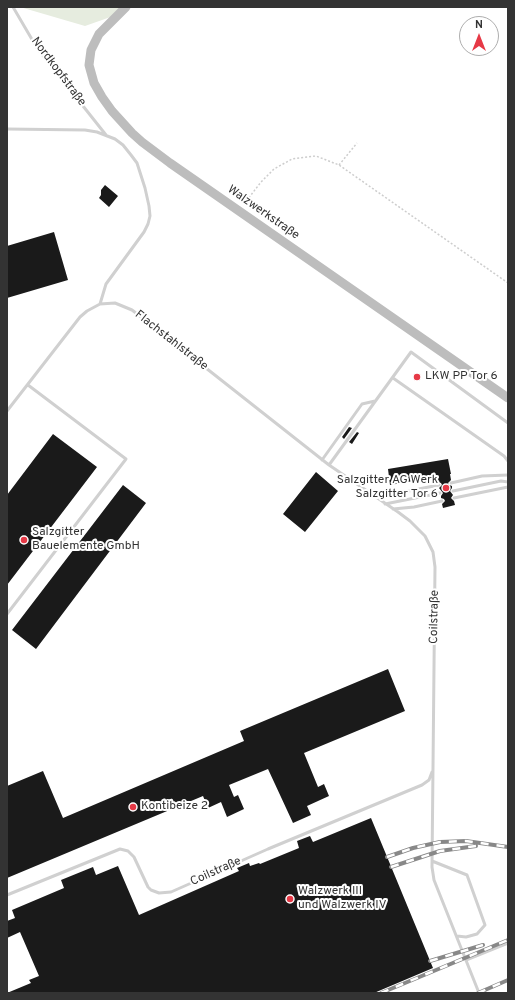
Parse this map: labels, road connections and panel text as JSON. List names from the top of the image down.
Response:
{
  "streets": {
    "street": ["Walzwerkstraße"],
    "lane": ["Nordkopfstraße", "Flachstahlstraße", "Coilstraße"]
  },
  "crossings": [
    ["Nordkopfstraße", "Flachstahlstraße"],
    ["Flachstahlstraße", "Coilstraße"]
  ],
  "places": [
    "LKW PP Tor 6",
    "Salzgitter AG Werk Salzgitter Tor 6",
    "Salzgitter Bauelemente GmbH",
    "Kontibeize 2",
    "Walzwerk III und Walzwerk IV"
  ],
  "north": "top"
}
